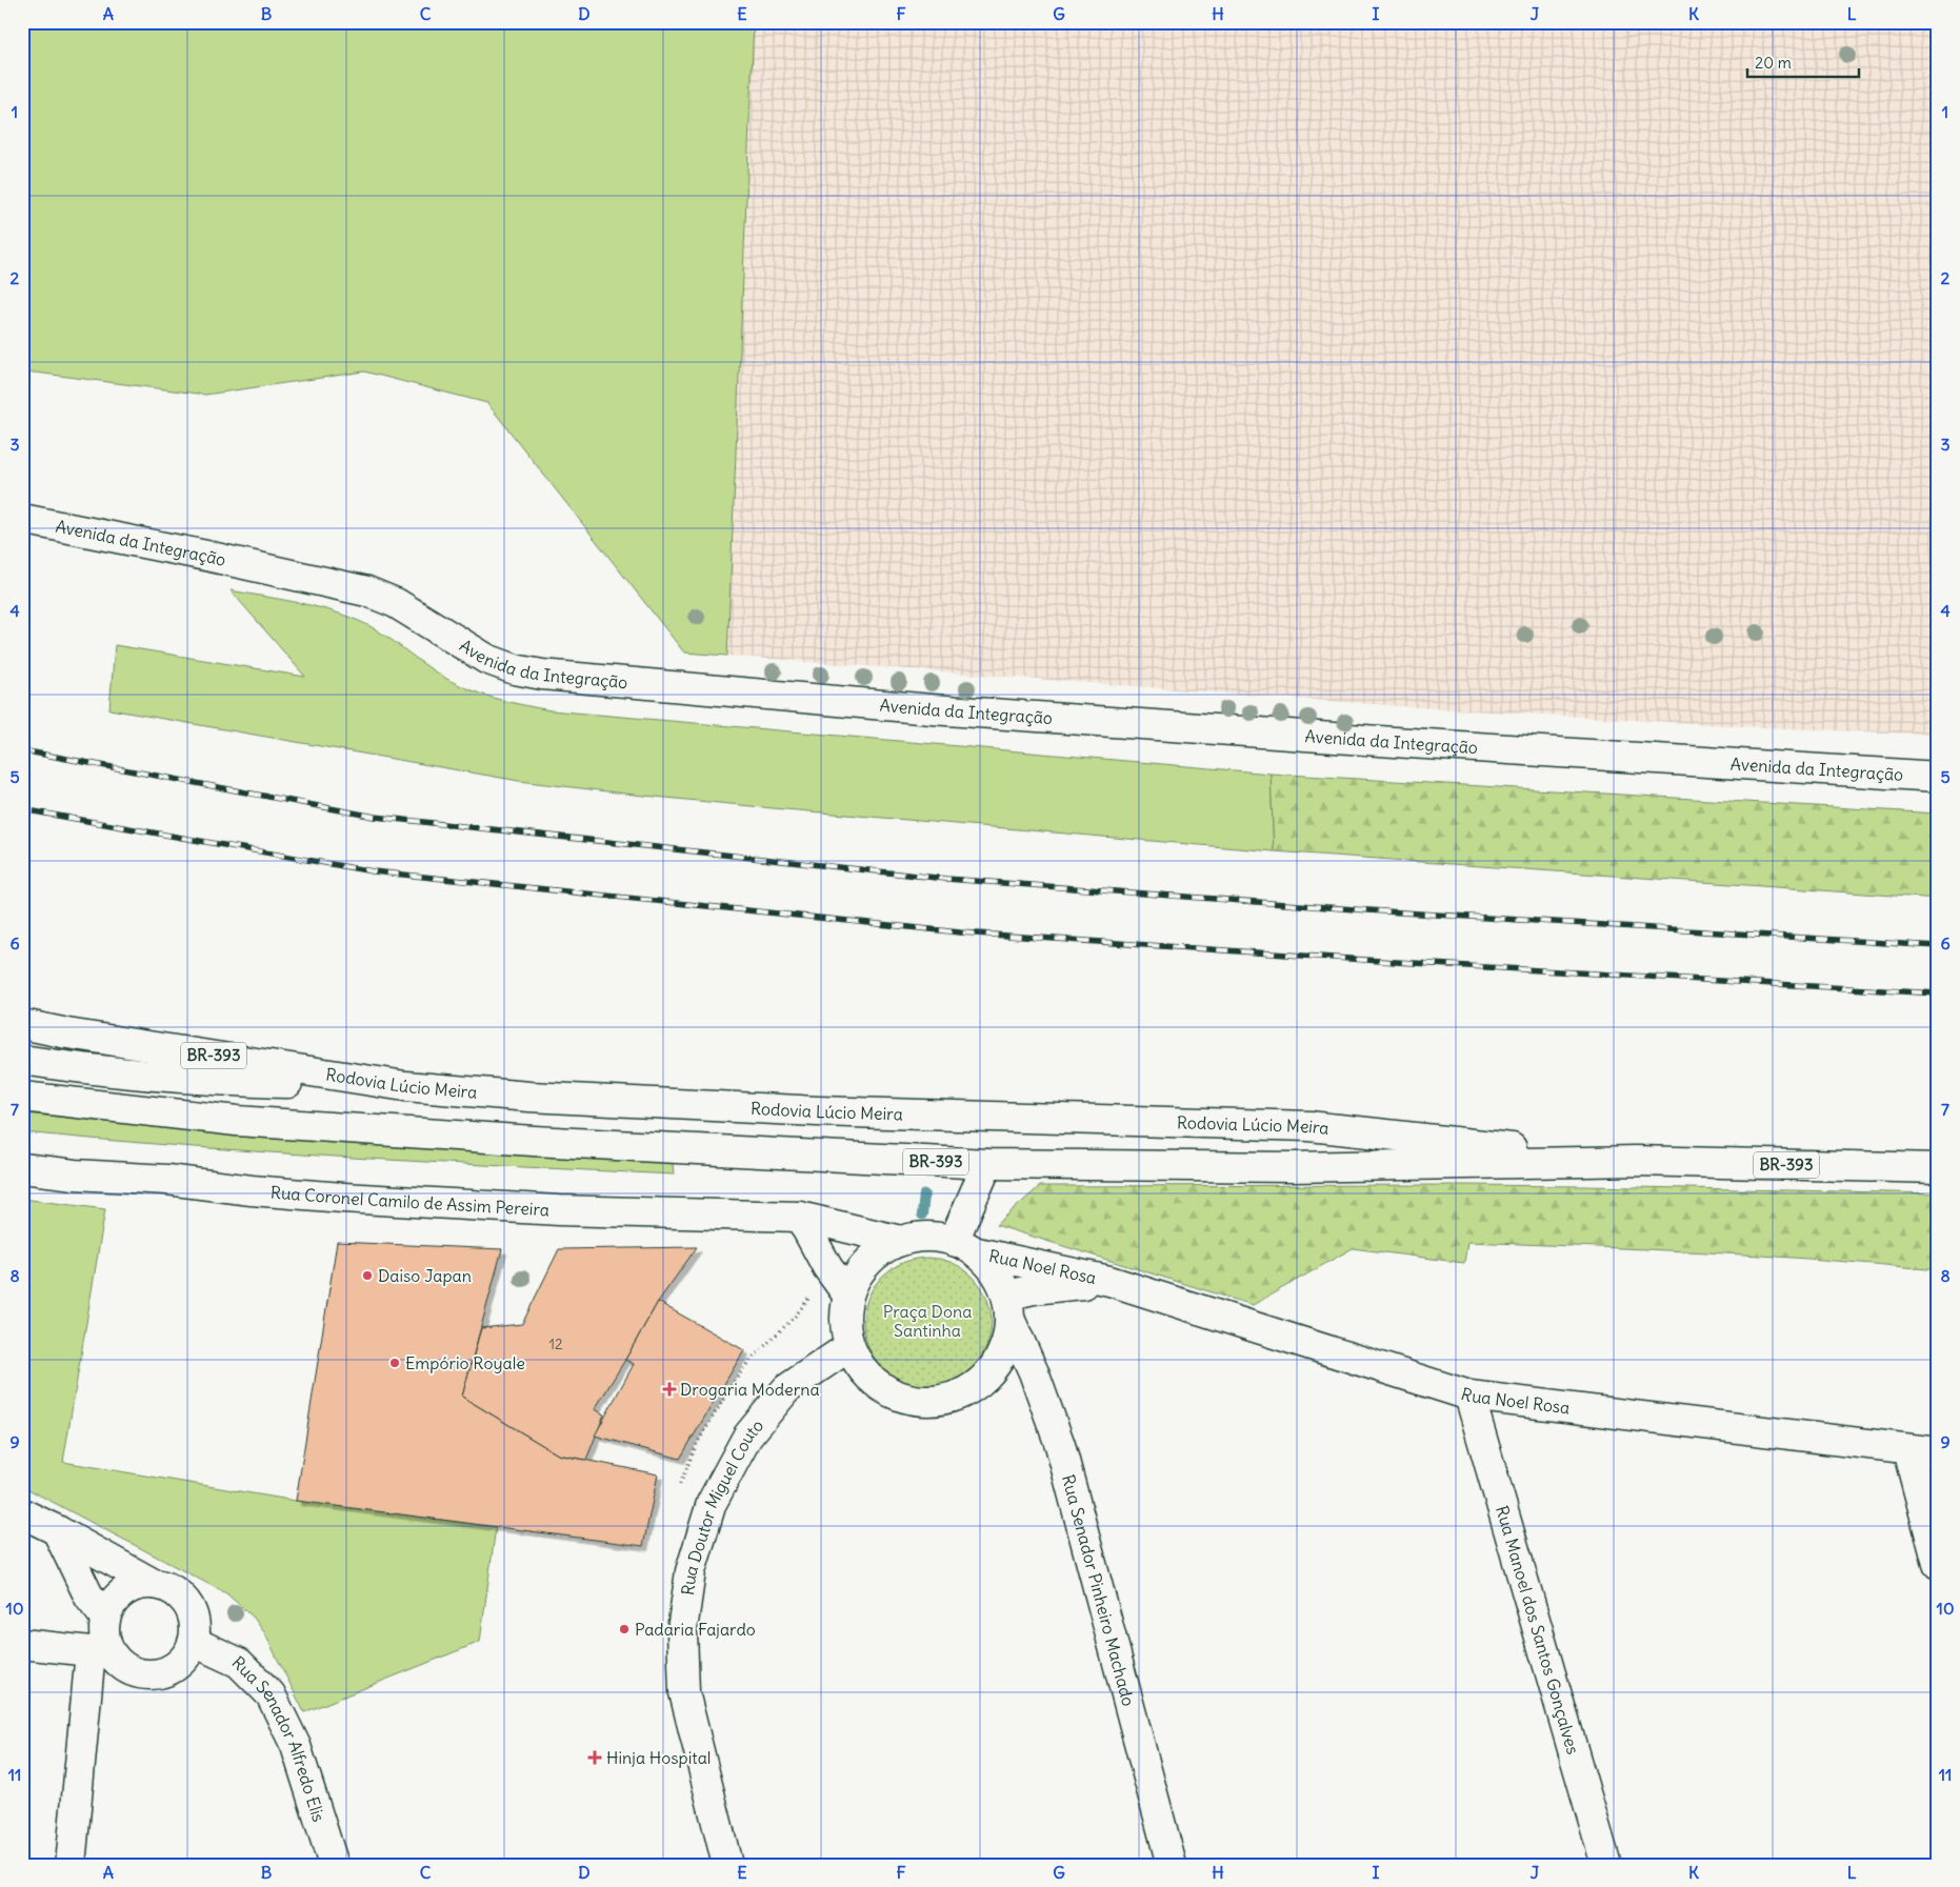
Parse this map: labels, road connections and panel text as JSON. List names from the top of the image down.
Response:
{
  "streets": {
    "street": [
      "Avenida da Integração",
      "BR-393",
      "Rodovia Lúcio Meira",
      "Rua Coronel Camilo de Assim Pereira",
      "Rua Noel Rosa",
      "Rua Doutor Miguel Couto",
      "Rua Senador Pinheiro Machado",
      "Rua Manoel dos Santos Gonçalves",
      "Rua Senador Alfredo Elis"
    ]
  },
  "crossings": [
    ["Rua Coronel Camilo de Assim Pereira", "Rua Noel Rosa"],
    ["Rua Coronel Camilo de Assim Pereira", "Rua Doutor Miguel Couto"],
    ["Rua Coronel Camilo de Assim Pereira", "Rua Senador Pinheiro Machado"],
    ["Rua Noel Rosa", "Rua Doutor Miguel Couto"],
    ["Rua Noel Rosa", "Rua Senador Pinheiro Machado"],
    ["Rua Noel Rosa", "Rua Manoel dos Santos Gonçalves"],
    ["Rua Doutor Miguel Couto", "Rua Senador Pinheiro Machado"]
  ],
  "parks": ["Praça Dona Santinha"],
  "places": {
    "other": ["Daiso Japan", "Empório Royale", "Padaria Fajardo"],
    "health": ["Drogaria Moderna", "Hinja Hospital"]
  },
  "house_numbers": ["12"],
  "scale_bar": "20 m",
  "grid": {
    "columns": [
      "A",
      "B",
      "C",
      "D",
      "E",
      "F",
      "G",
      "H",
      "I",
      "J",
      "K",
      "L"
    ],
    "rows": [
      "1",
      "2",
      "3",
      "4",
      "5",
      "6",
      "7",
      "8",
      "9",
      "10",
      "11"
    ]
  }
}
